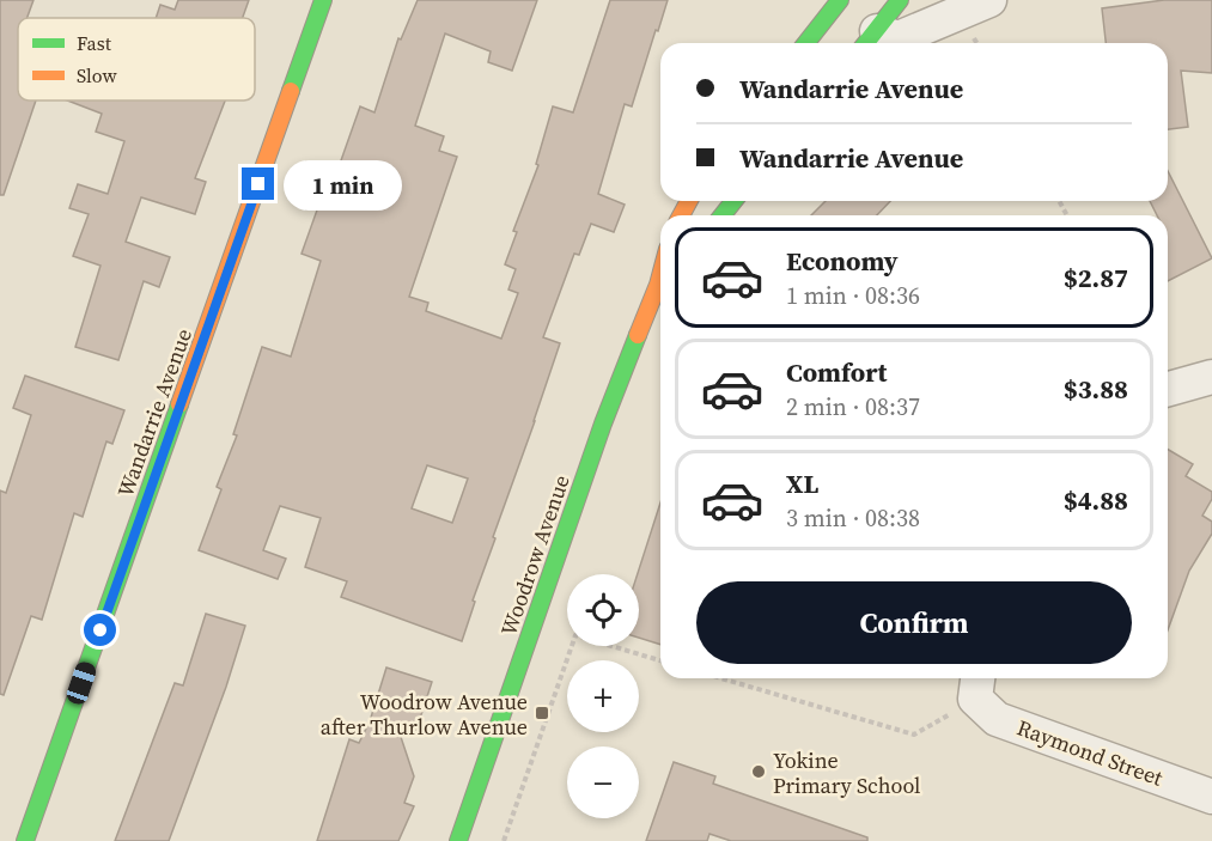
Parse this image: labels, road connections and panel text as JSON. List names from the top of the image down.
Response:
{
  "streets": {
    "street": ["Wandarrie Avenue", "Woodrow Avenue", "Raymond Street"]
  },
  "places": {
    "transit": ["Woodrow Avenue after Thurlow Avenue"],
    "other": ["Yokine Primary School"]
  },
  "legend": ["Fast", "Slow"],
  "page": {
    "banner": ["Wandarrie Avenue", "Wandarrie Avenue"],
    "bubble": "1 min",
    "list": [
      {
        "name": "Economy",
        "note": "1 min · 08:36",
        "value": "$2.87"
      },
      {
        "name": "Comfort",
        "note": "2 min · 08:37",
        "value": "$3.88"
      },
      {
        "name": "XL",
        "note": "3 min · 08:38",
        "value": "$4.88"
      }
    ],
    "buttons": "Confirm",
    "map_buttons": ["+", "−"]
  }
}
